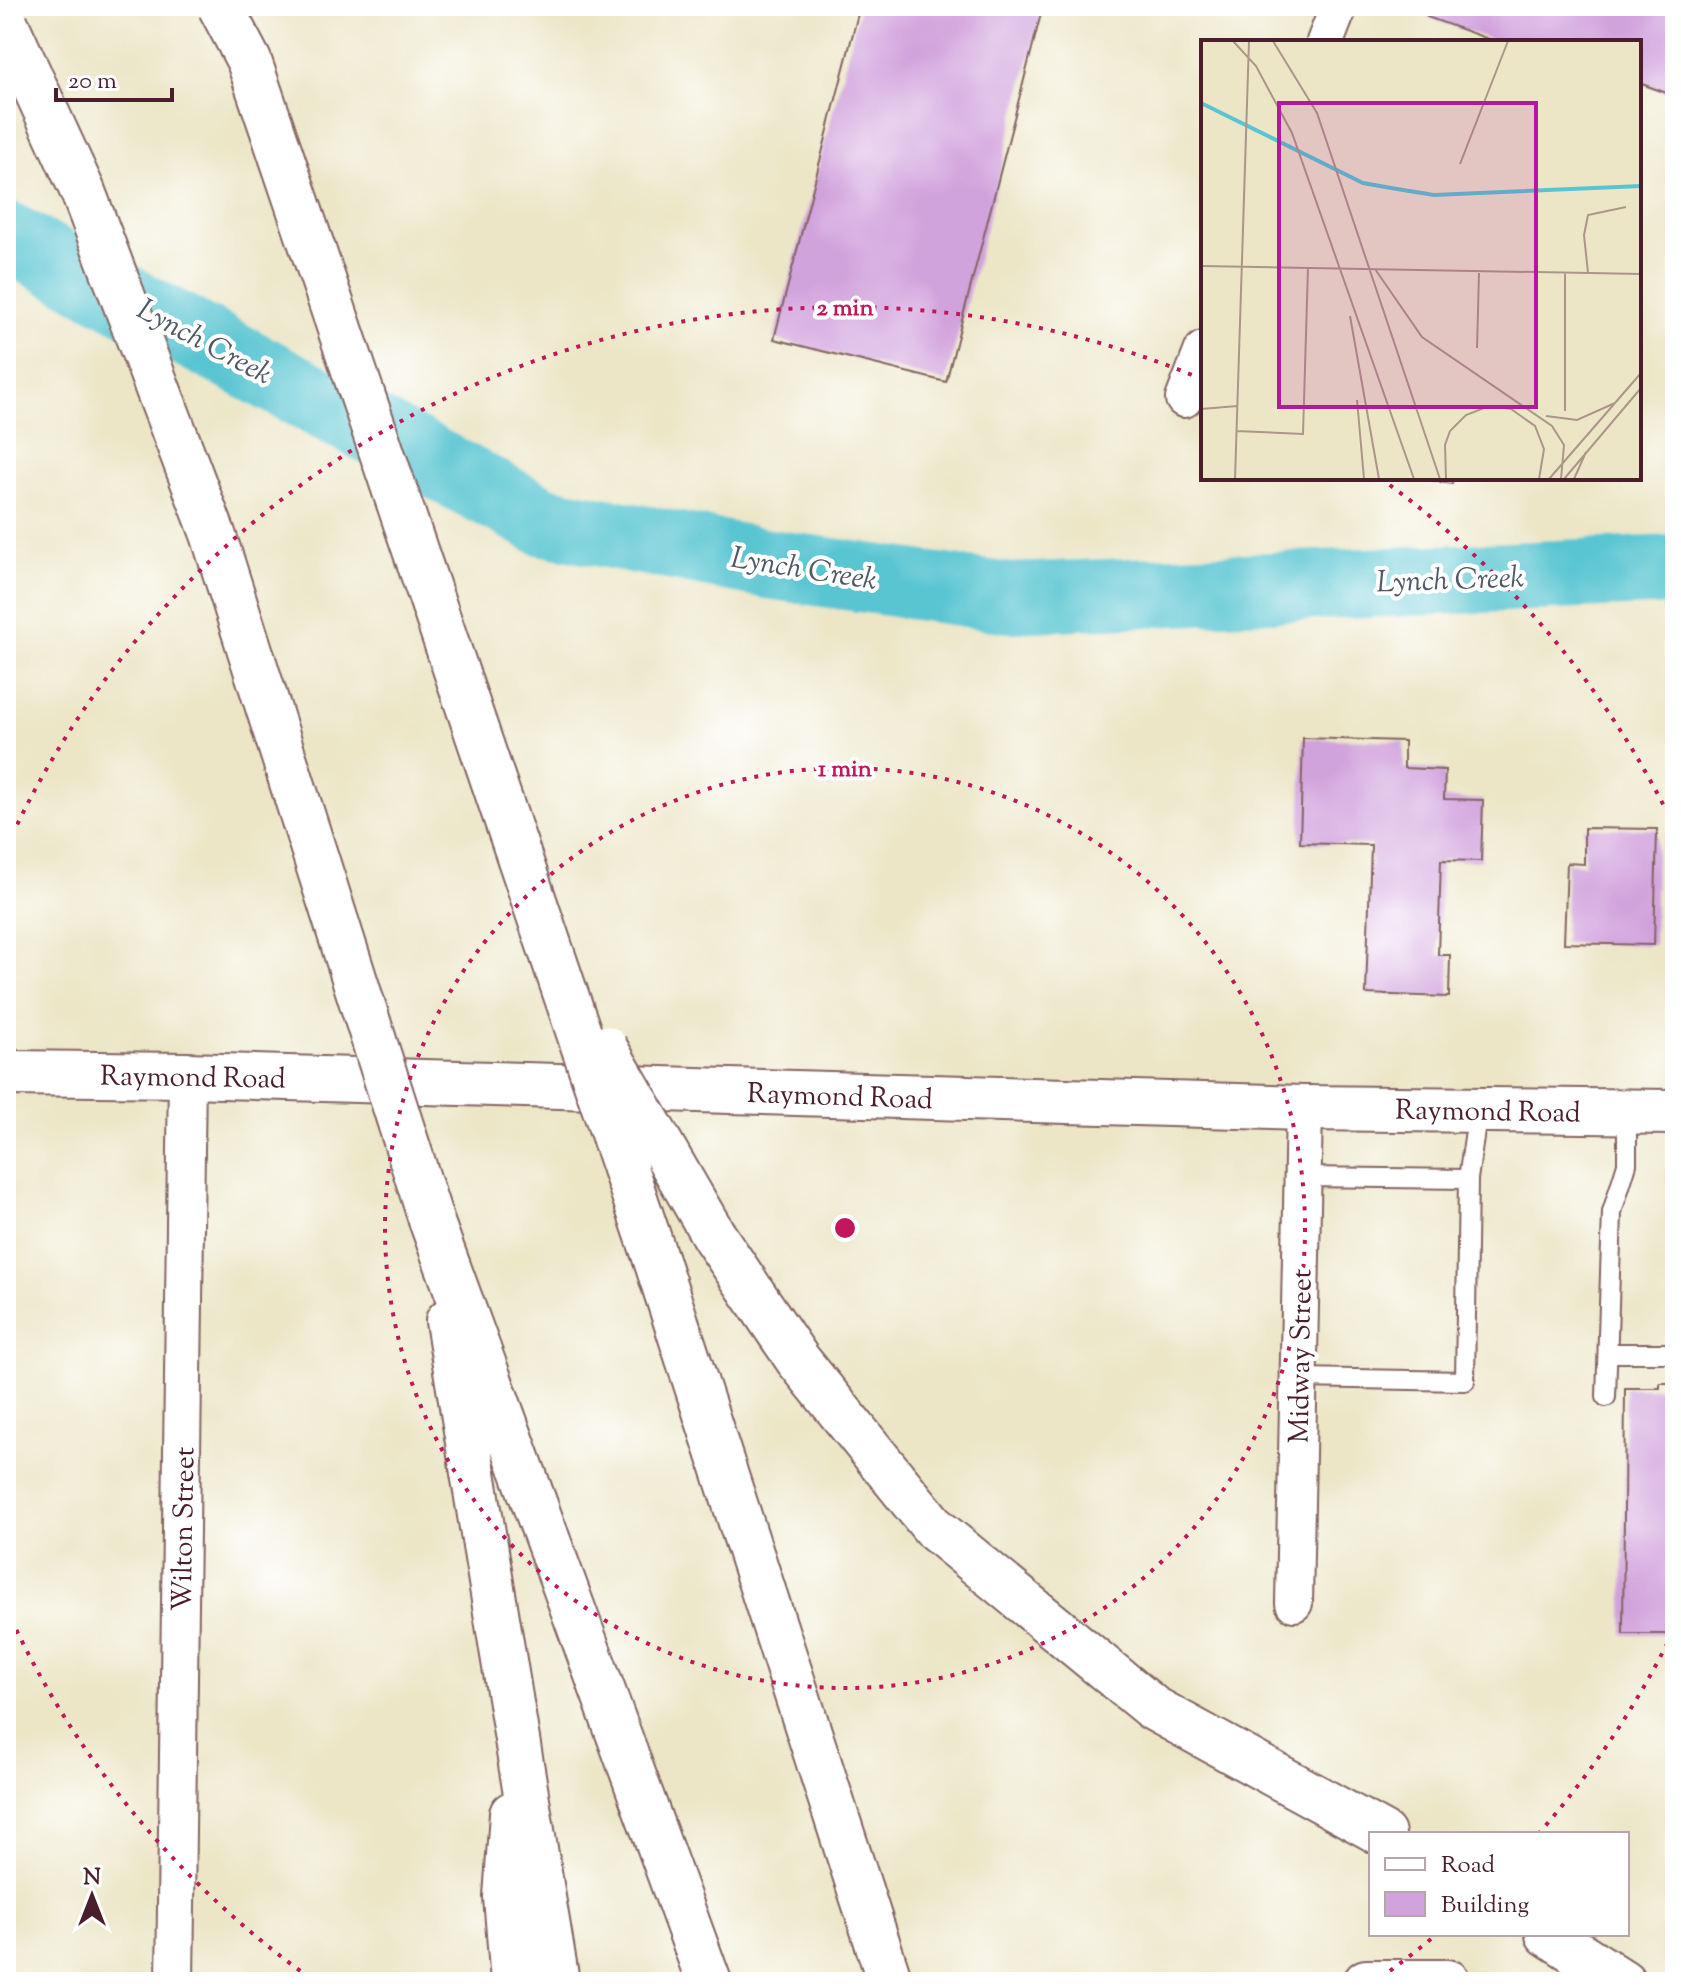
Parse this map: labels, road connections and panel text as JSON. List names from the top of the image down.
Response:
{
  "streets": {
    "main road": ["Raymond Road"],
    "street": ["Midway Street", "Wilton Street"]
  },
  "crossings": [
    ["Raymond Road", "Midway Street"],
    ["Raymond Road", "Wilton Street"]
  ],
  "water": ["Lynch Creek"],
  "legend": ["Road", "Building"],
  "scale_bar": "20 m",
  "north": "top",
  "rings": ["2 min", "1 min"]
}
